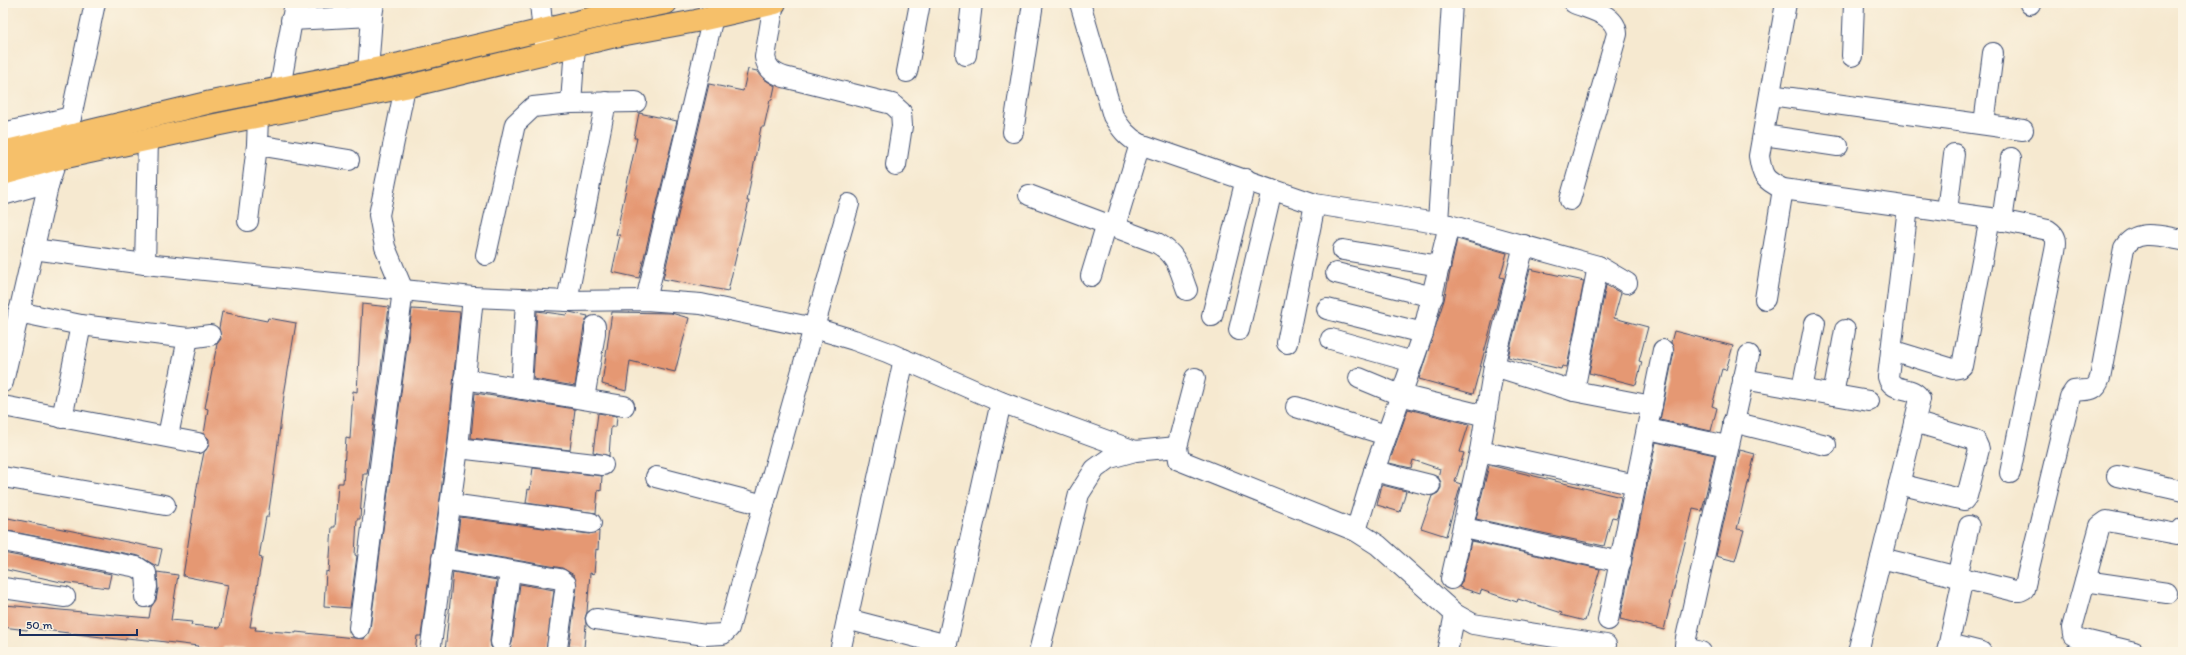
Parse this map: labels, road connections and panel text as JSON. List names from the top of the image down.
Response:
{
  "scale_bar": "50 m"
}
